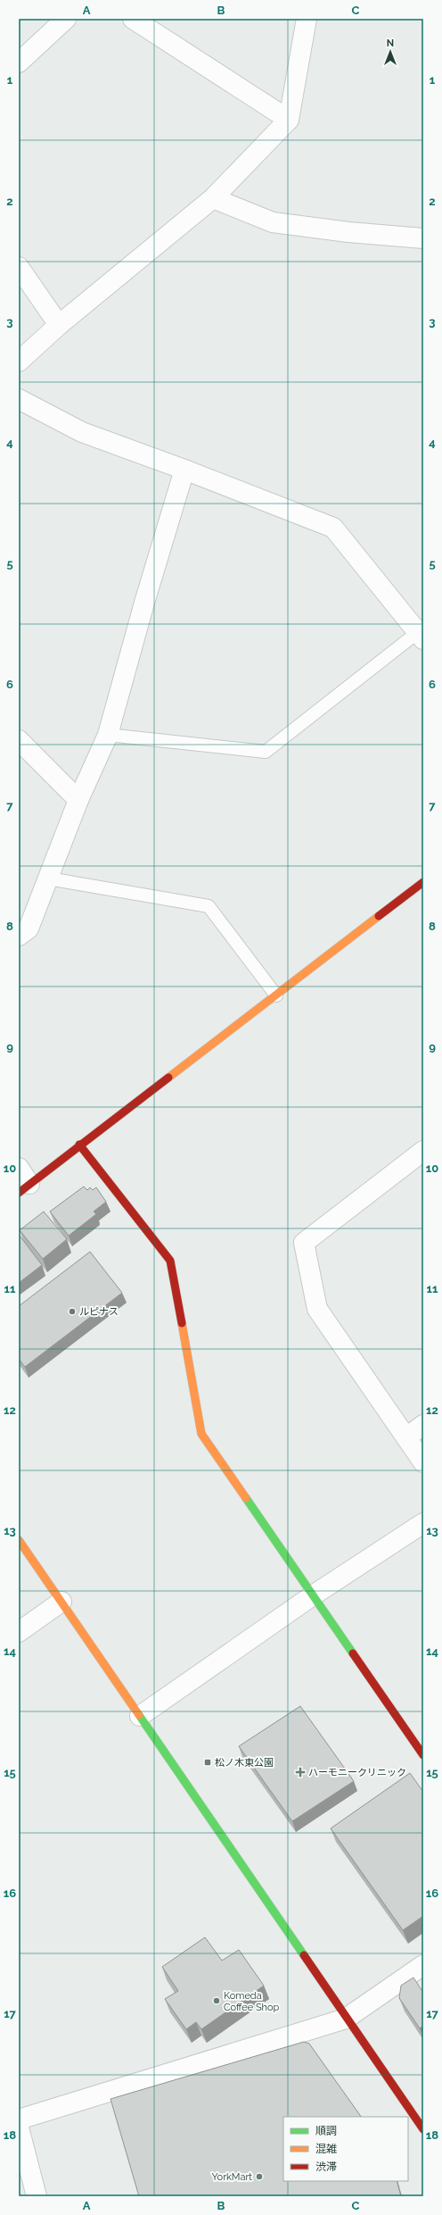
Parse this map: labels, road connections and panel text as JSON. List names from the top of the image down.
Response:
{
  "places": {
    "other": ["ルピナス", "Komeda Coffee Shop", "YorkMart"],
    "transit": ["松ノ木東公園"],
    "health": ["ハーモニークリニック"]
  },
  "legend": ["順調", "混雑", "渋滞"],
  "north": "top",
  "grid": {
    "columns": ["A", "B", "C"],
    "rows": [
      "1",
      "2",
      "3",
      "4",
      "5",
      "6",
      "7",
      "8",
      "9",
      "10",
      "11",
      "12",
      "13",
      "14",
      "15",
      "16",
      "17",
      "18"
    ]
  }
}
